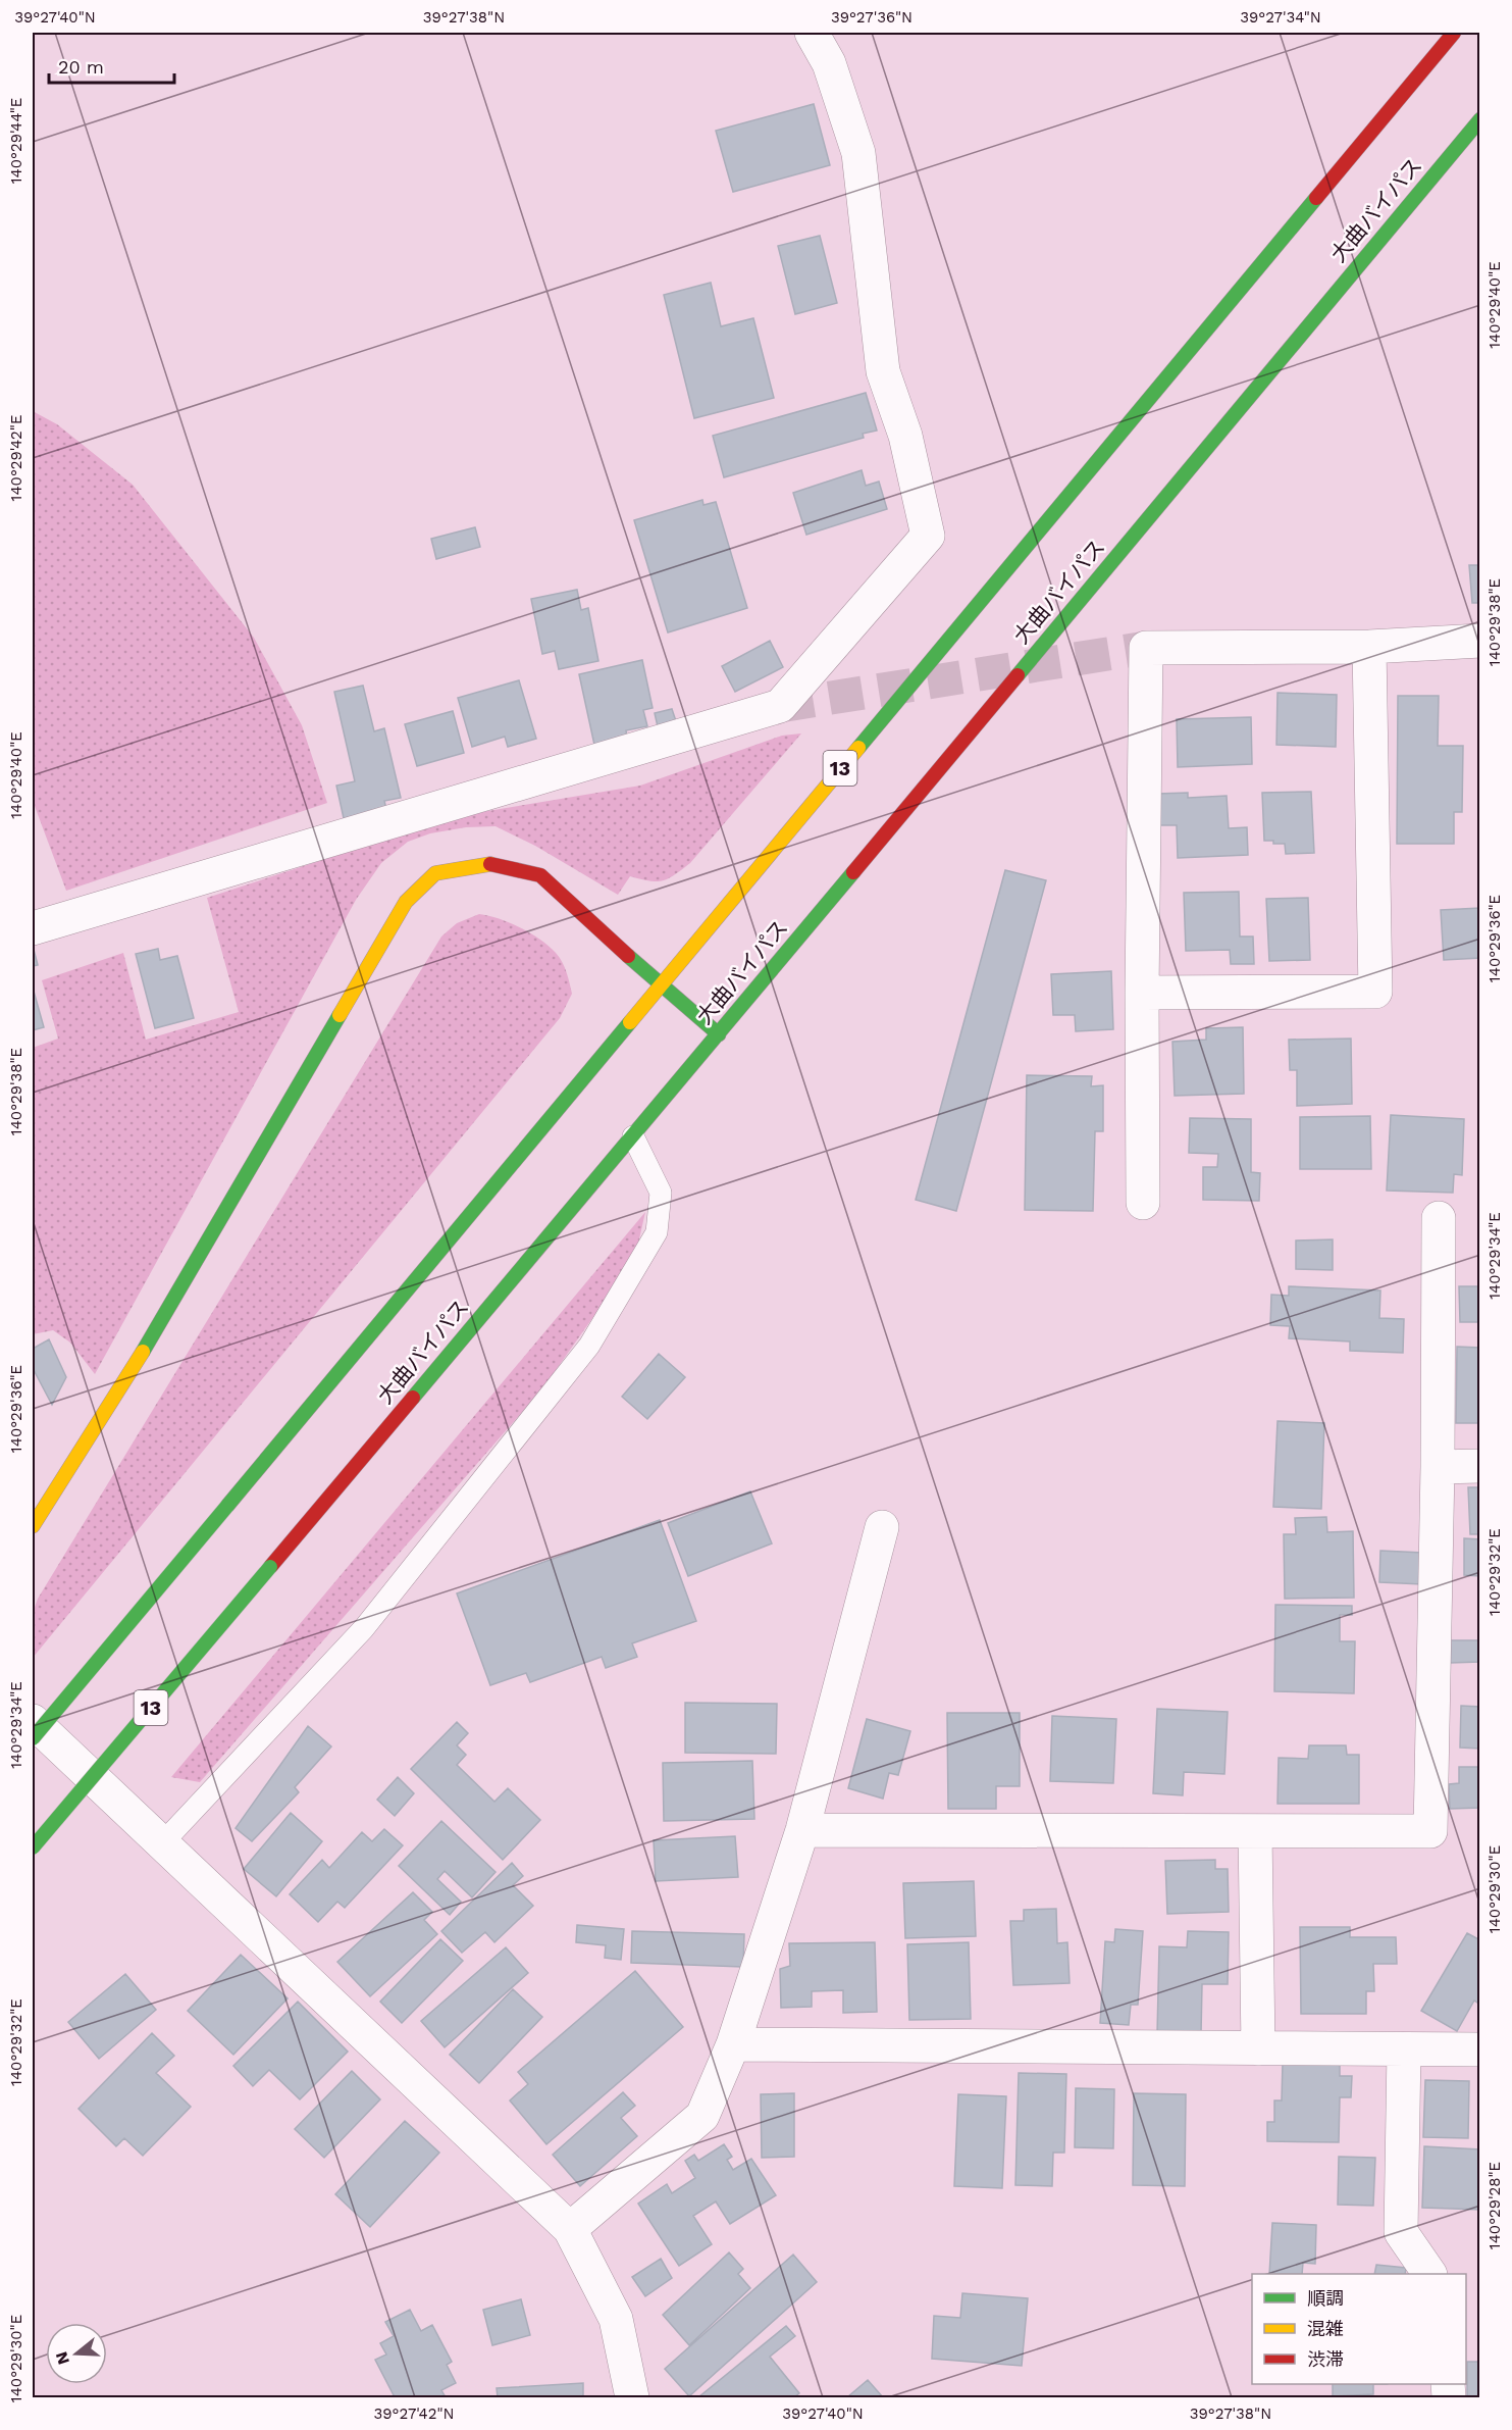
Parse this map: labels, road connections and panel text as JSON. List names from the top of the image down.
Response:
{
  "streets": {
    "main road": ["大曲バイパス", "13"]
  },
  "legend": ["順調", "混雑", "渋滞"],
  "scale_bar": "20 m",
  "north": "left",
  "coordinates": [
    "39°27'40\"N",
    "39°27'38\"N",
    "39°27'36\"N",
    "39°27'34\"N",
    "140°29'44\"E",
    "140°29'40\"E",
    "140°29'42\"E",
    "140°29'38\"E",
    "140°29'36\"E",
    "140°29'34\"E",
    "140°29'32\"E",
    "140°29'30\"E",
    "140°29'28\"E",
    "39°27'42\"N"
  ]
}
